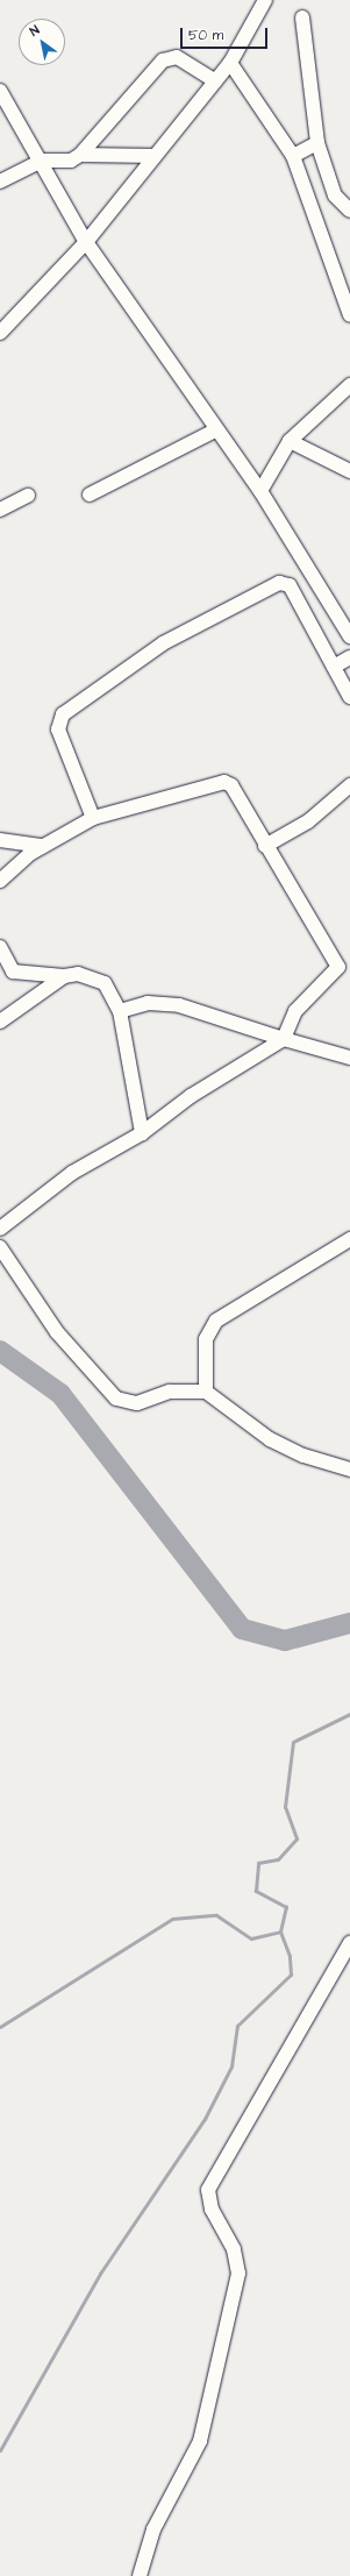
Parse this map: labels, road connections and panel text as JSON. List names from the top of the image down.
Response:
{
  "scale_bar": "50 m",
  "north": "top left"
}
